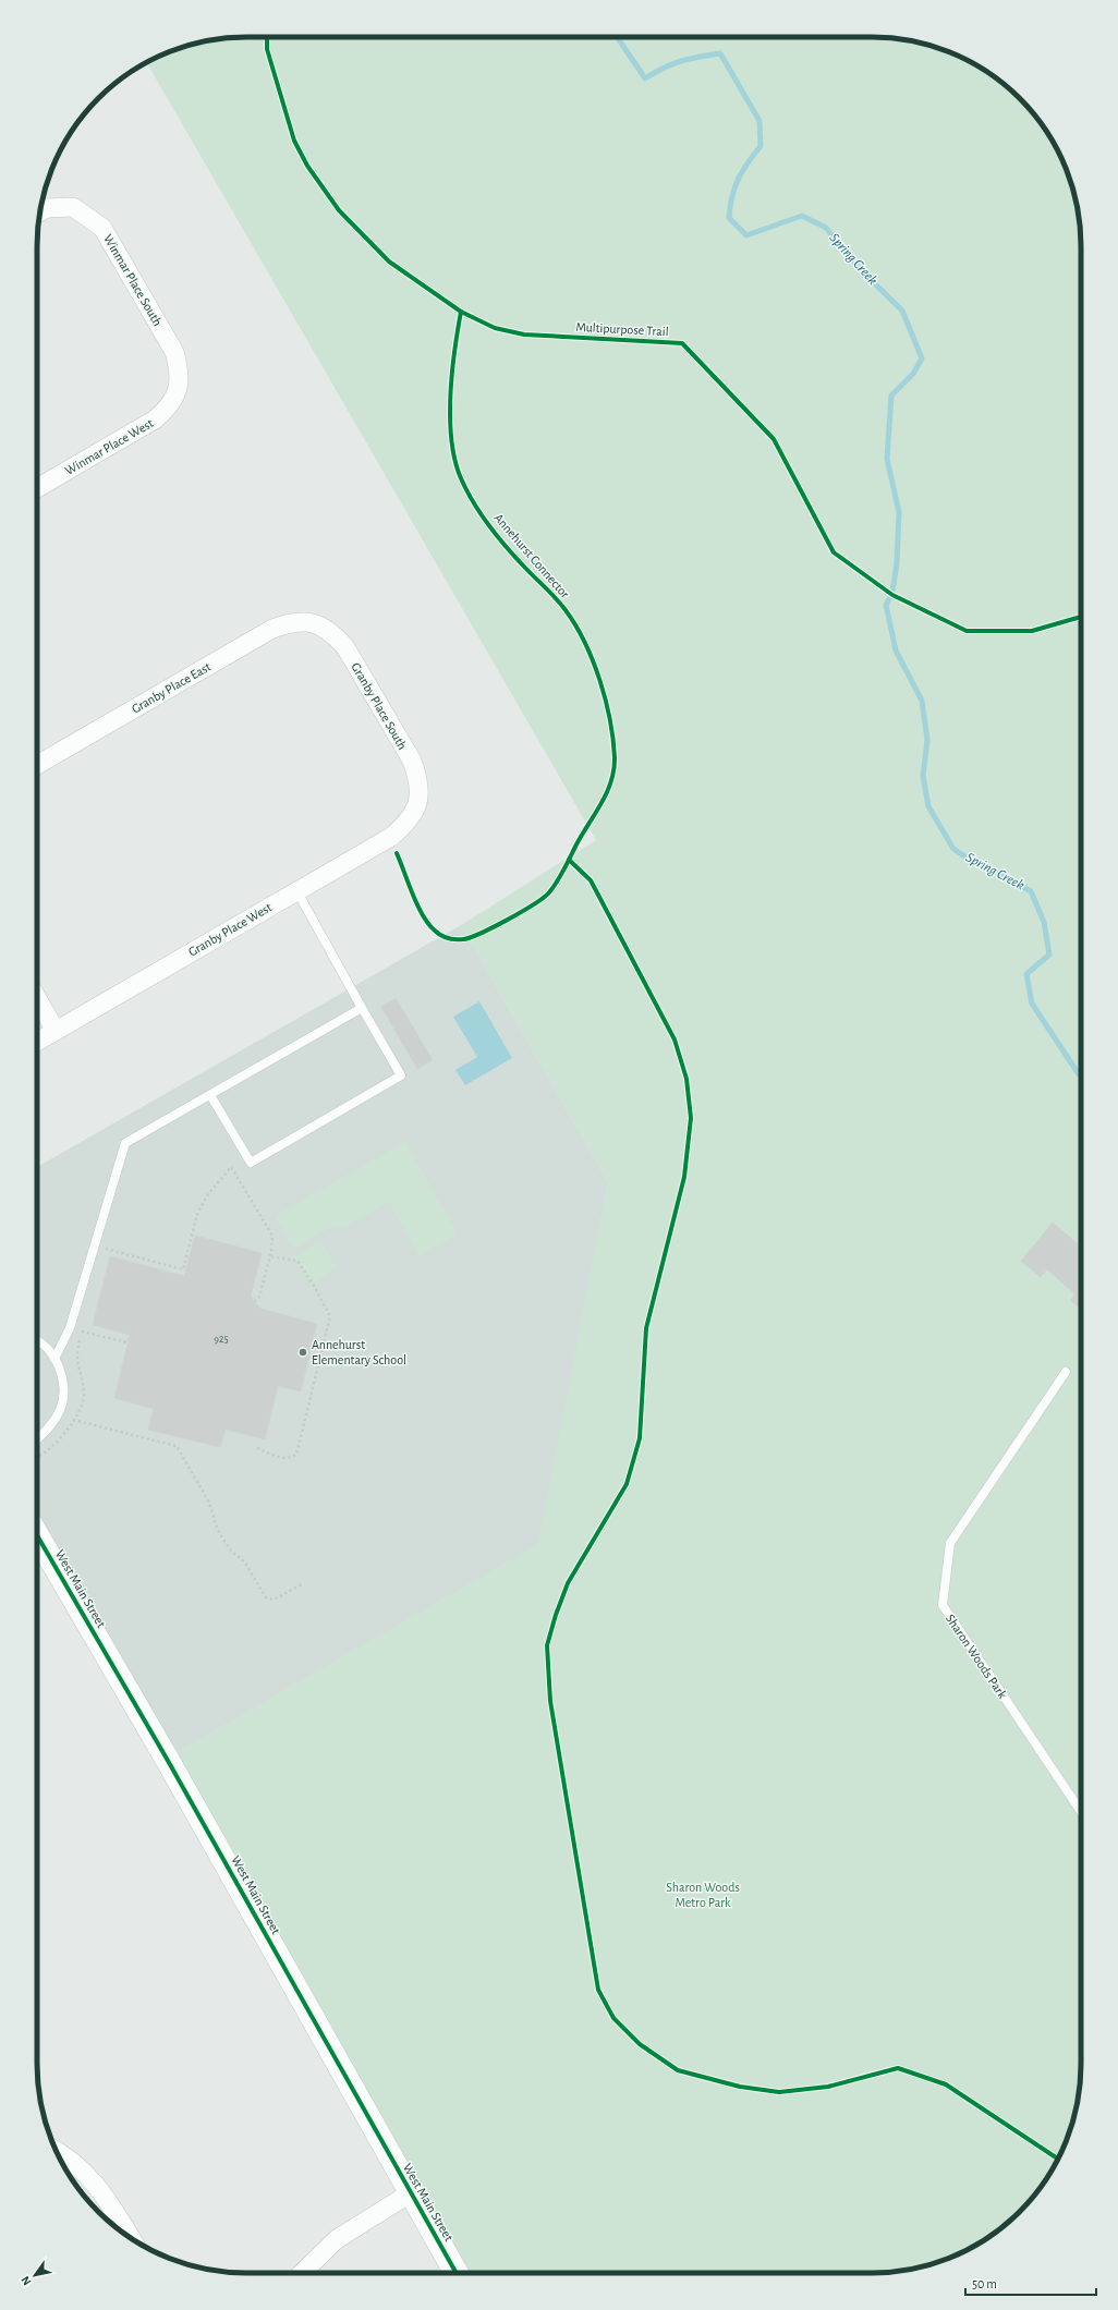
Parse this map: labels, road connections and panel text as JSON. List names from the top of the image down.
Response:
{
  "streets": {
    "main road": ["West Main Street"],
    "street": [
      "Winmar Place South",
      "Winmar Place West",
      "Granby Place East",
      "Granby Place South",
      "Granby Place West"
    ],
    "lane": ["Sharon Woods Park"],
    "cycle path": ["Multipurpose Trail", "Annehurst Connector"]
  },
  "crossings": [
    ["Winmar Place South", "Winmar Place West"],
    ["Granby Place East", "Granby Place South"],
    ["Granby Place South", "Granby Place West"]
  ],
  "water": ["Spring Creek"],
  "parks": ["Sharon Woods Metro Park"],
  "places": ["Annehurst Elementary School"],
  "house_numbers": ["925"],
  "scale_bar": "50 m",
  "north": "bottom left"
}
